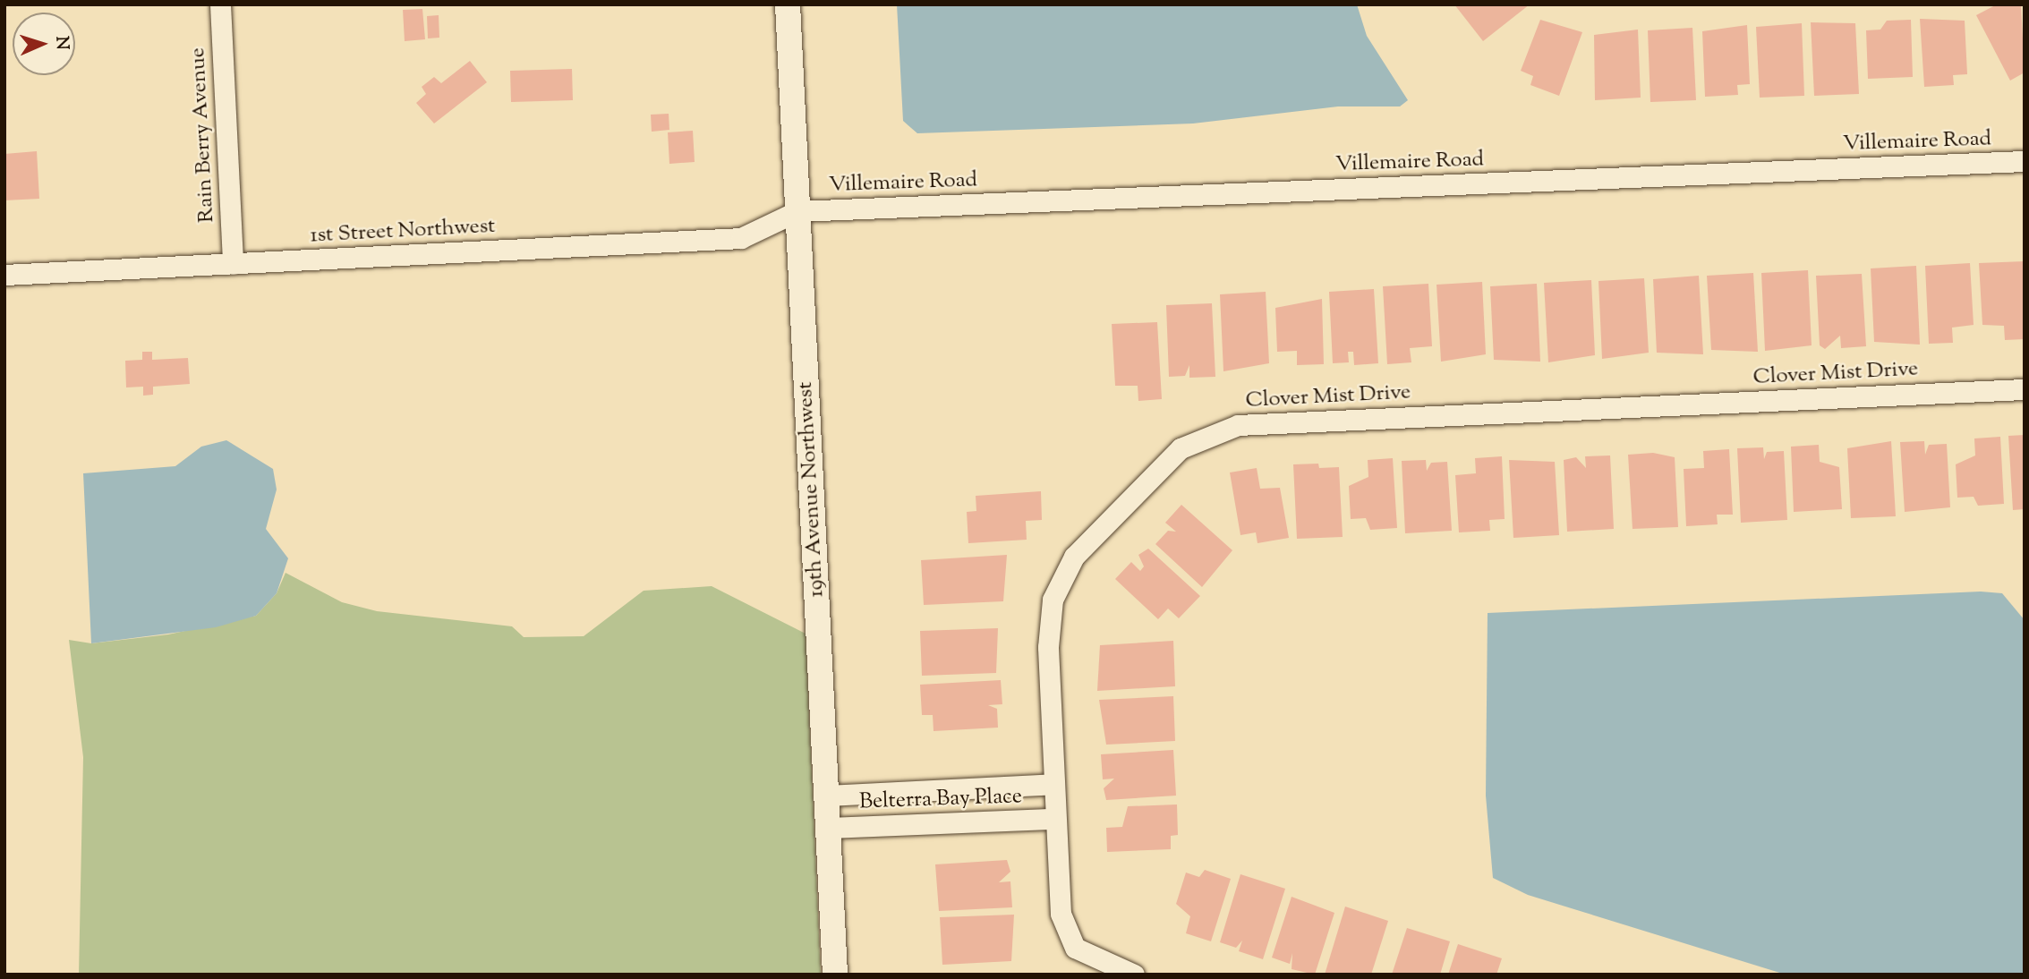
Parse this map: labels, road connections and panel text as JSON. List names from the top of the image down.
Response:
{
  "streets": {
    "street": [
      "Rain Berry Avenue",
      "Villemaire Road",
      "1st Street Northwest",
      "Clover Mist Drive",
      "19th Avenue Northwest",
      "Belterra Bay Place"
    ]
  },
  "crossings": [
    ["Rain Berry Avenue", "1st Street Northwest"],
    ["Villemaire Road", "1st Street Northwest"],
    ["Villemaire Road", "19th Avenue Northwest"],
    ["1st Street Northwest", "19th Avenue Northwest"],
    ["Clover Mist Drive", "Belterra Bay Place"],
    ["19th Avenue Northwest", "Belterra Bay Place"]
  ],
  "north": "right"
}
